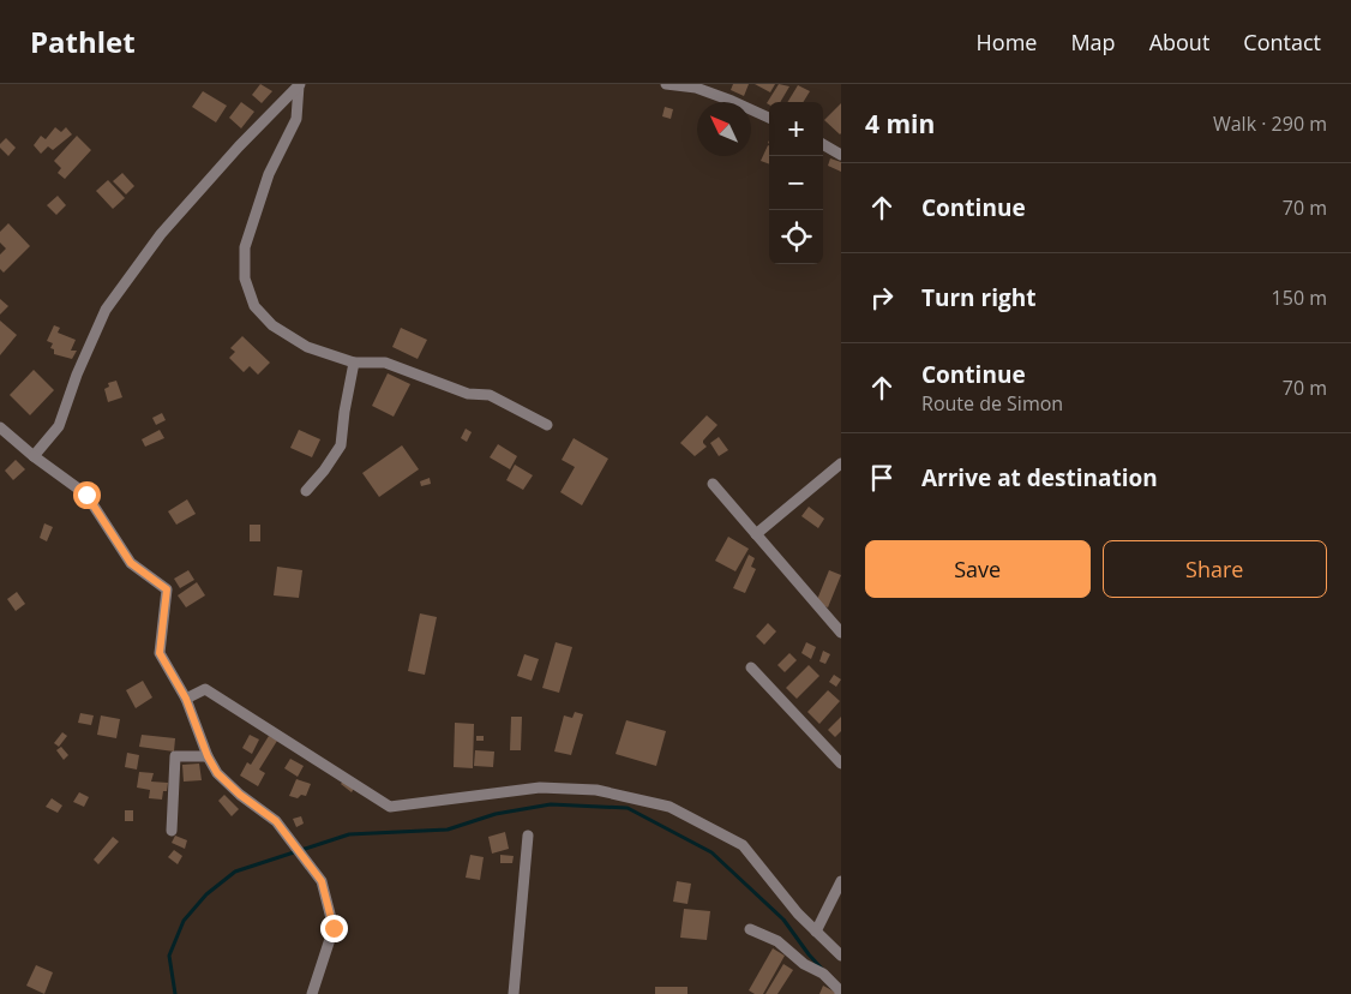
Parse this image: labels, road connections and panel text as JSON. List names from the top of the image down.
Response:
{
  "north": "top left",
  "page": {
    "header": "Pathlet",
    "nav": [
      "Home",
      "Map",
      "About",
      "Contact"
    ],
    "heading": ["4 min", "Walk · 290 m"],
    "map_buttons": ["+", "−"],
    "list": [
      ["Continue", "70 m"],
      ["Turn right", "150 m"],
      ["Continue", "Route de Simon", "70 m"],
      "Arrive at destination"
    ],
    "buttons": ["Save", "Share"]
  }
}
